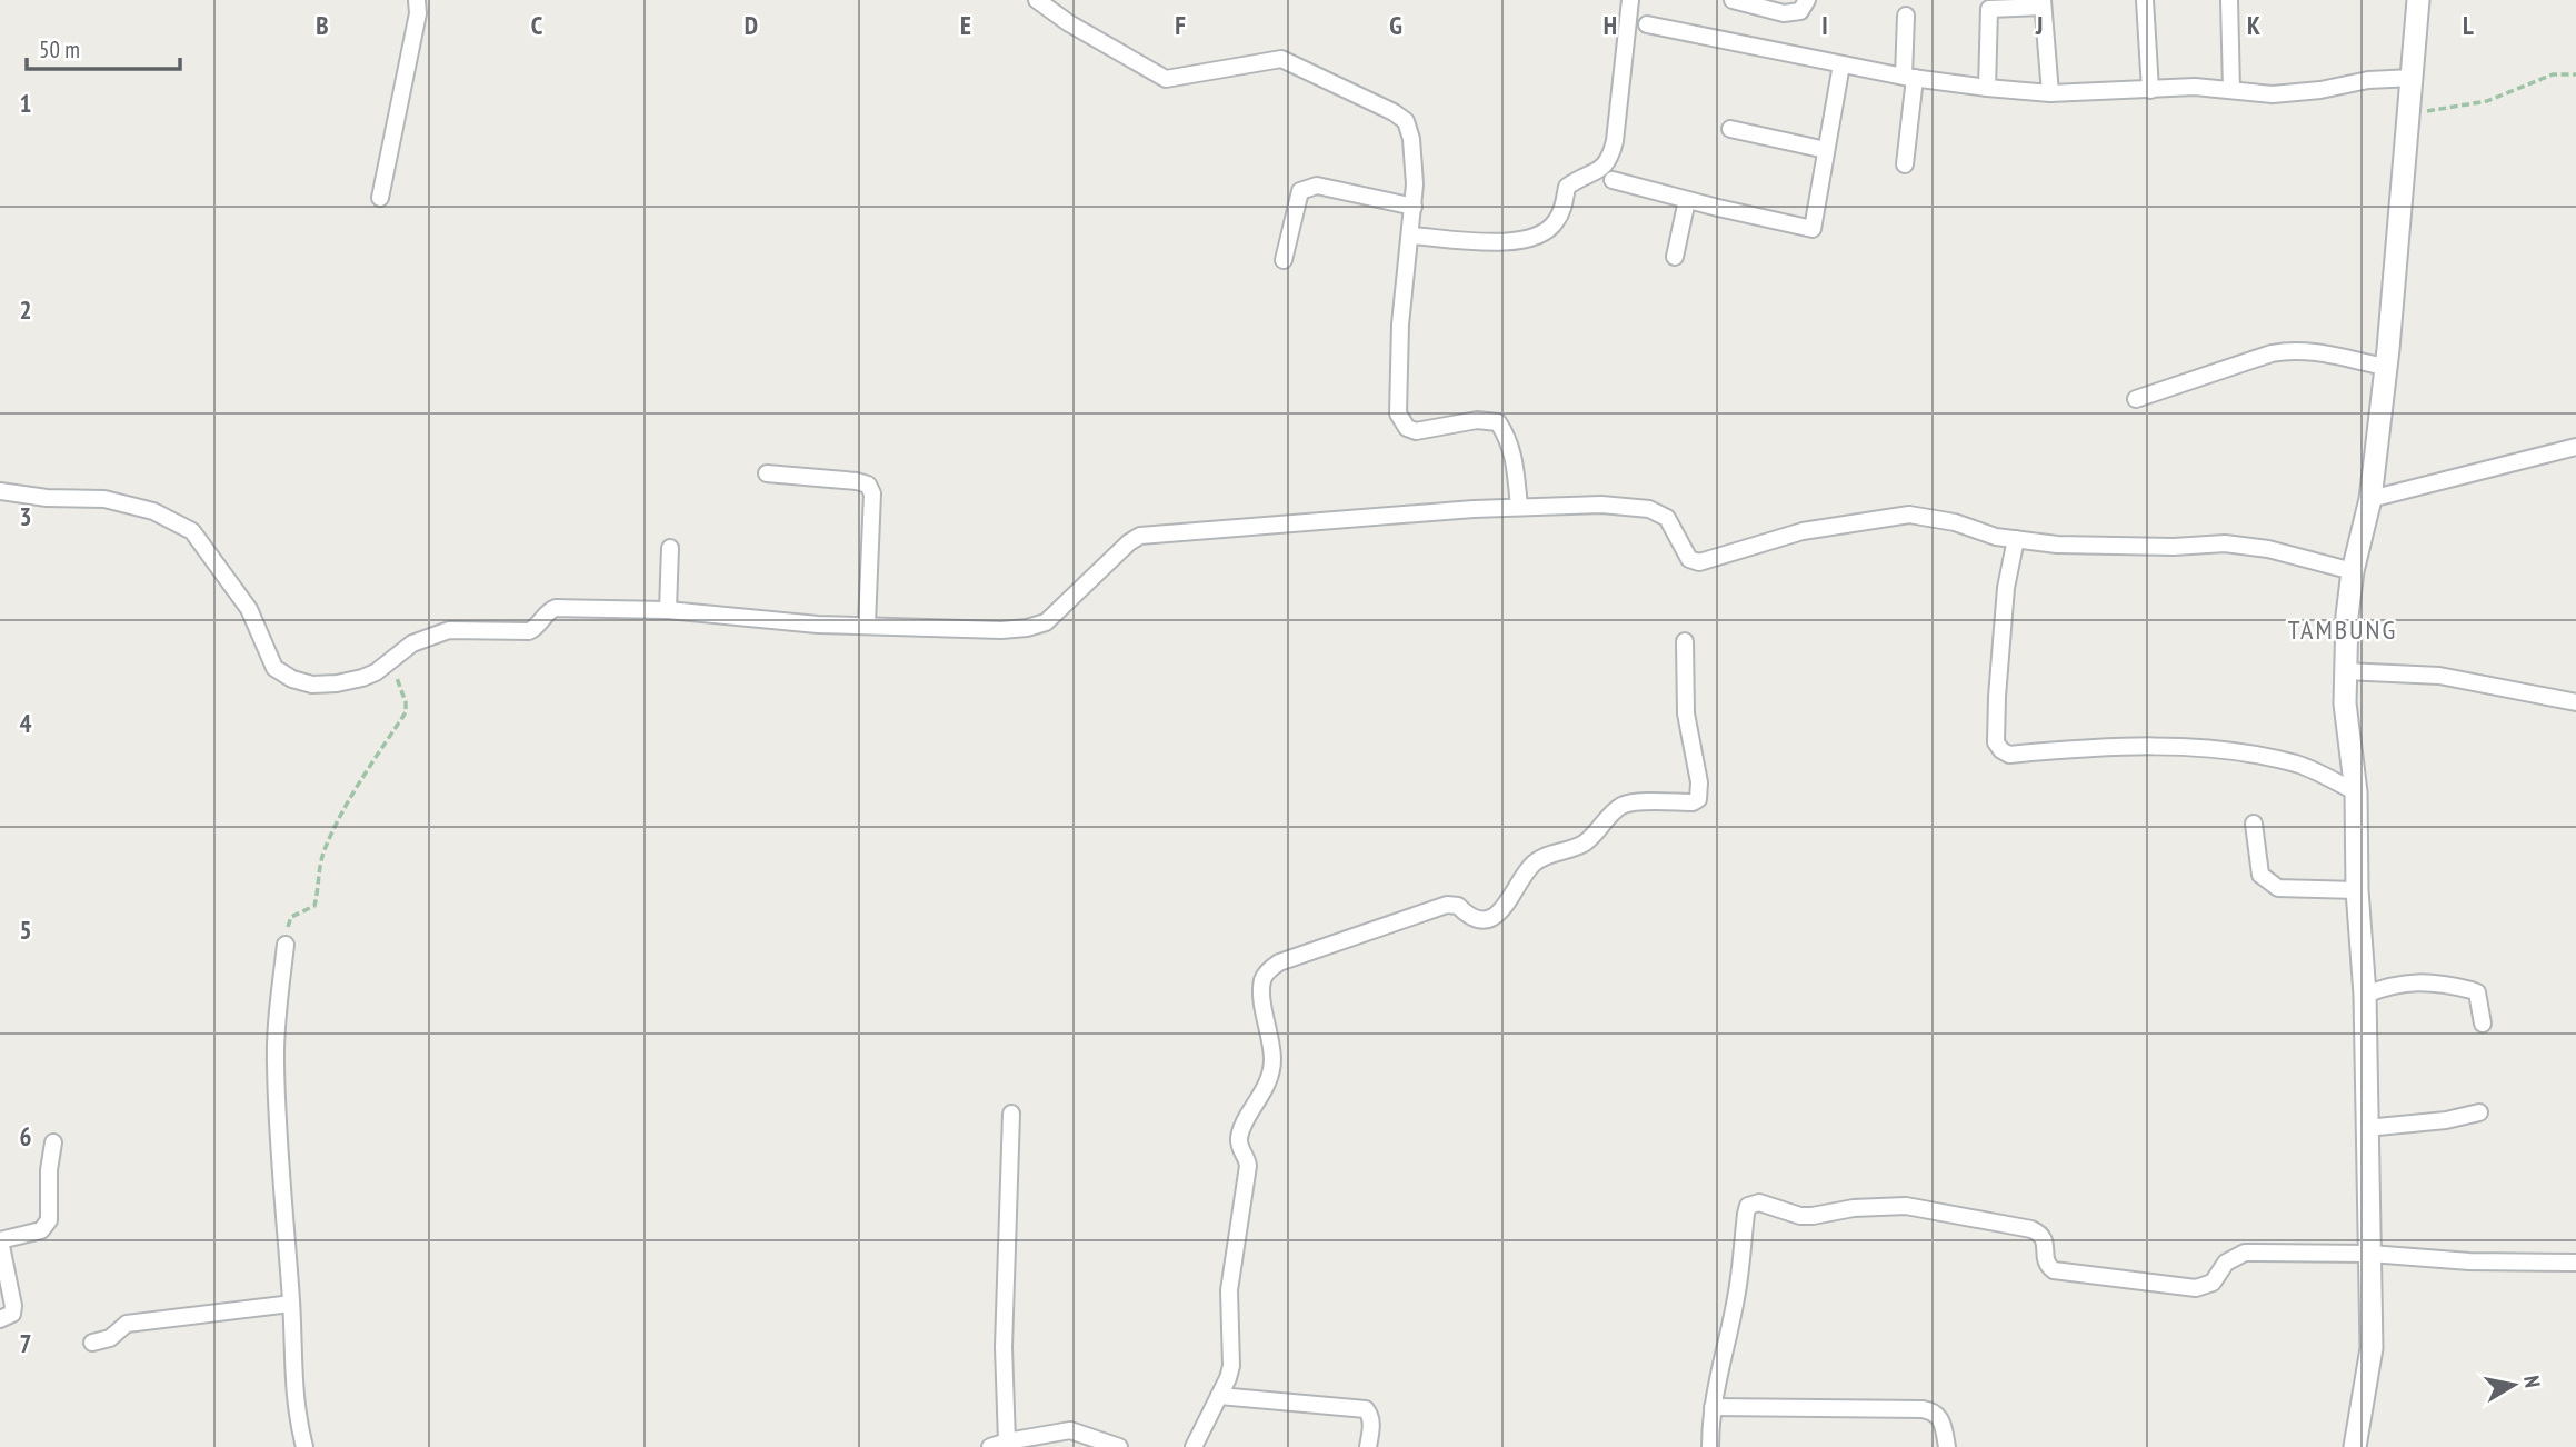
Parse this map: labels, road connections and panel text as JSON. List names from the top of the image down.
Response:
{
  "districts": ["TAMBUNG"],
  "scale_bar": "50 m",
  "north": "right",
  "grid": {
    "columns": [
      "B",
      "C",
      "D",
      "E",
      "F",
      "G",
      "H",
      "I",
      "J",
      "K",
      "L"
    ],
    "rows": [
      "1",
      "2",
      "3",
      "4",
      "5",
      "6",
      "7"
    ]
  }
}
